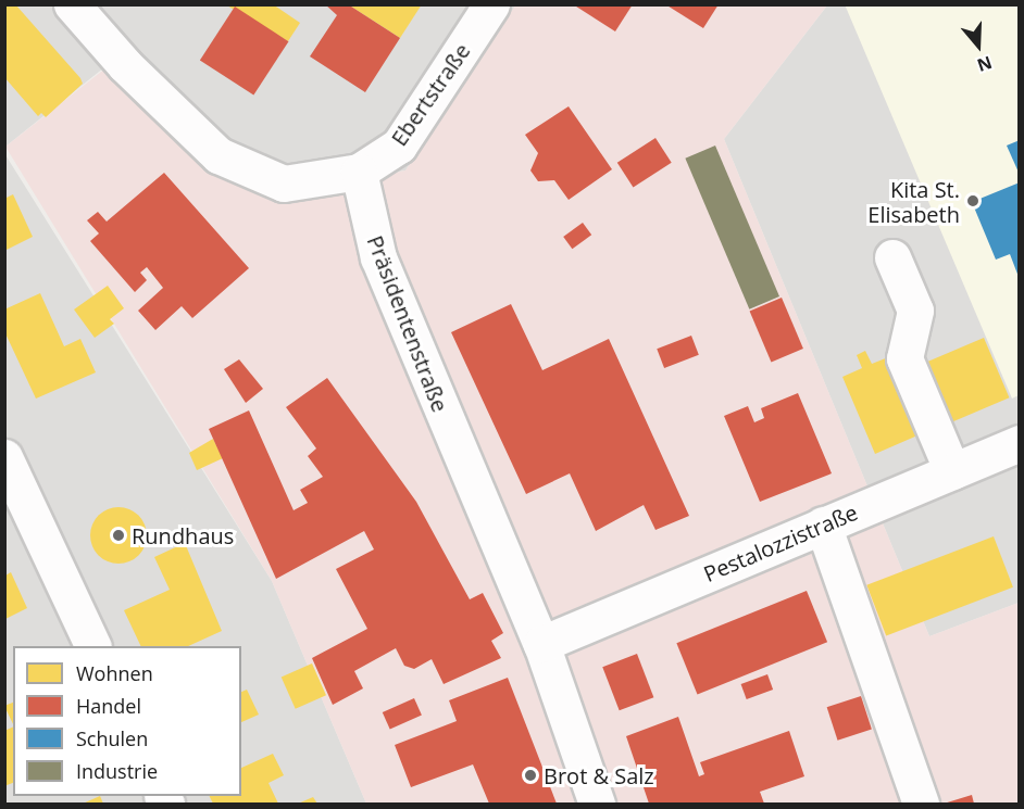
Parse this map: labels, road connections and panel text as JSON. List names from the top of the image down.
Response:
{
  "streets": {
    "street": ["Ebertstraße", "Präsidentenstraße", "Pestalozzistraße"]
  },
  "crossings": [
    ["Ebertstraße", "Präsidentenstraße"],
    ["Präsidentenstraße", "Pestalozzistraße"]
  ],
  "places": ["Kita St. Elisabeth", "Rundhaus", "Brot & Salz"],
  "legend": [
    "Wohnen",
    "Handel",
    "Schulen",
    "Industrie"
  ],
  "north": "bottom"
}
